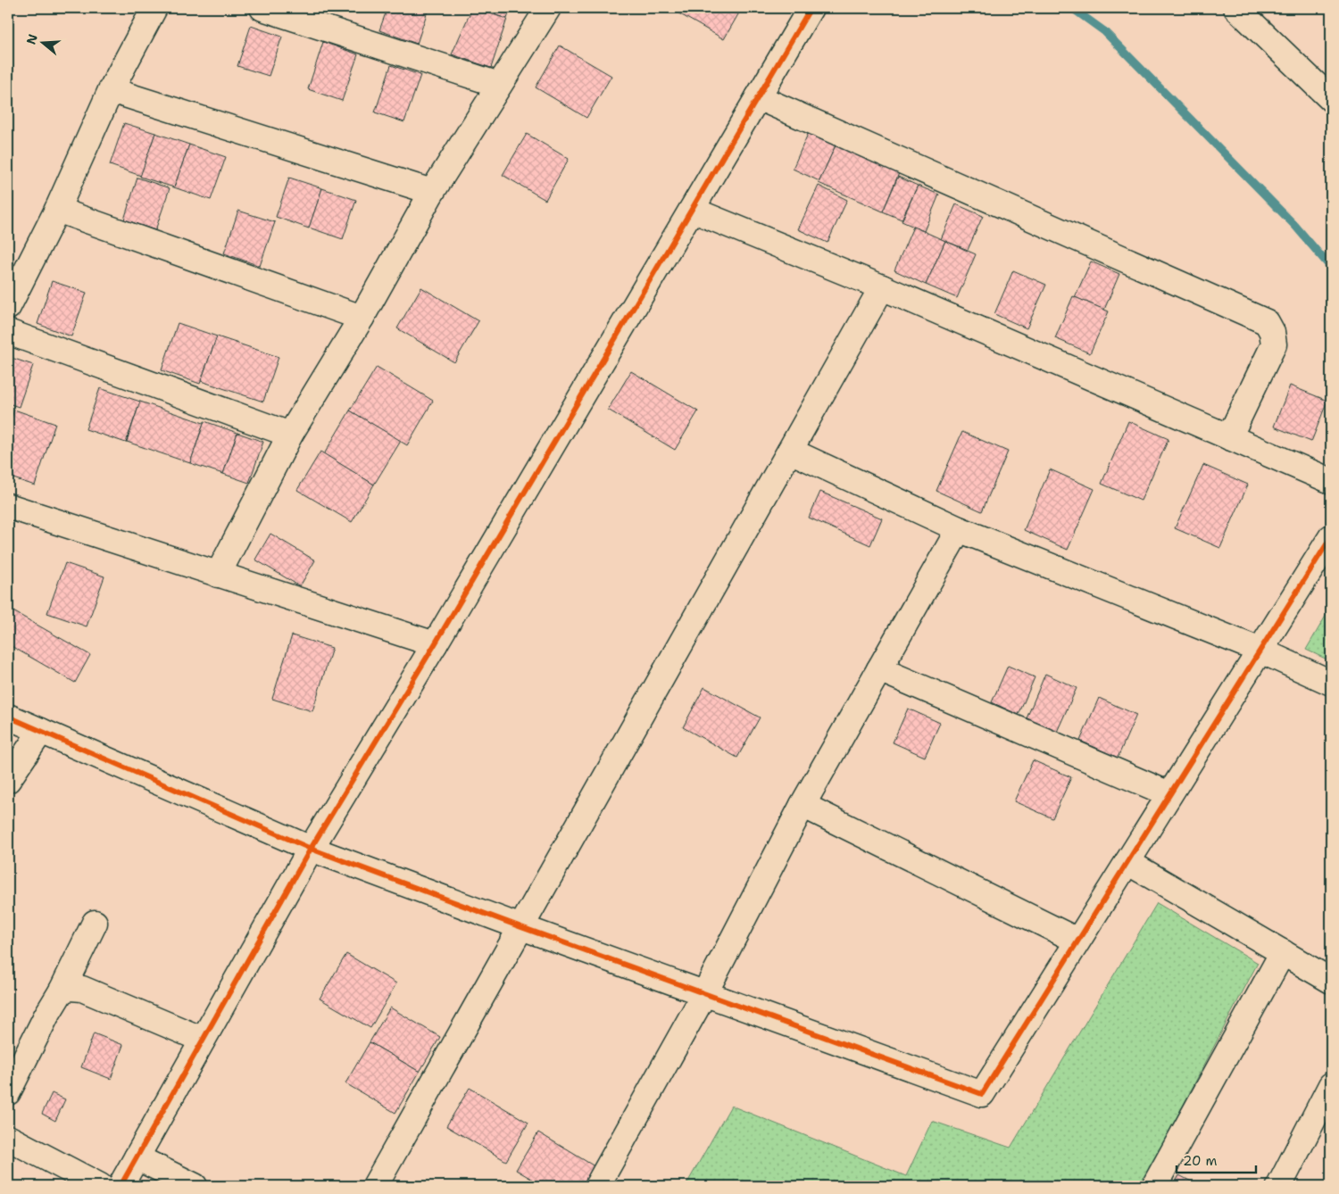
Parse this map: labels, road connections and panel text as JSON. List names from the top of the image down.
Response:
{
  "scale_bar": "20 m",
  "north": "left"
}
